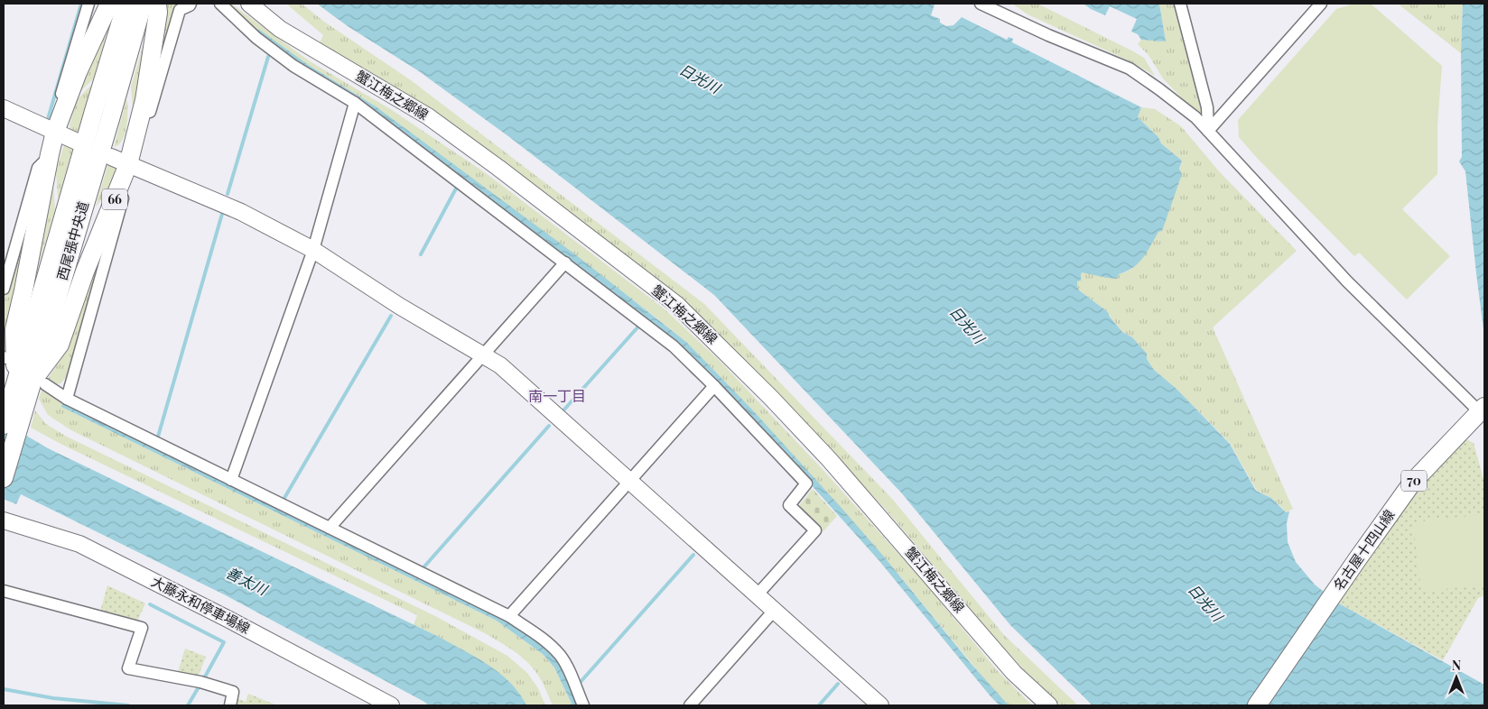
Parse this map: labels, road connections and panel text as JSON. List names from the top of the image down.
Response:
{
  "streets": {
    "main road": [
      "蟹江梅之郷線",
      "66",
      "西尾張中央道",
      "70",
      "名古屋十四山線",
      "大藤永和停車場線"
    ]
  },
  "crossings": [
    ["66", "西尾張中央道"]
  ],
  "districts": ["南一丁目"],
  "water": ["日光川", "善太川"],
  "north": "top"
}
